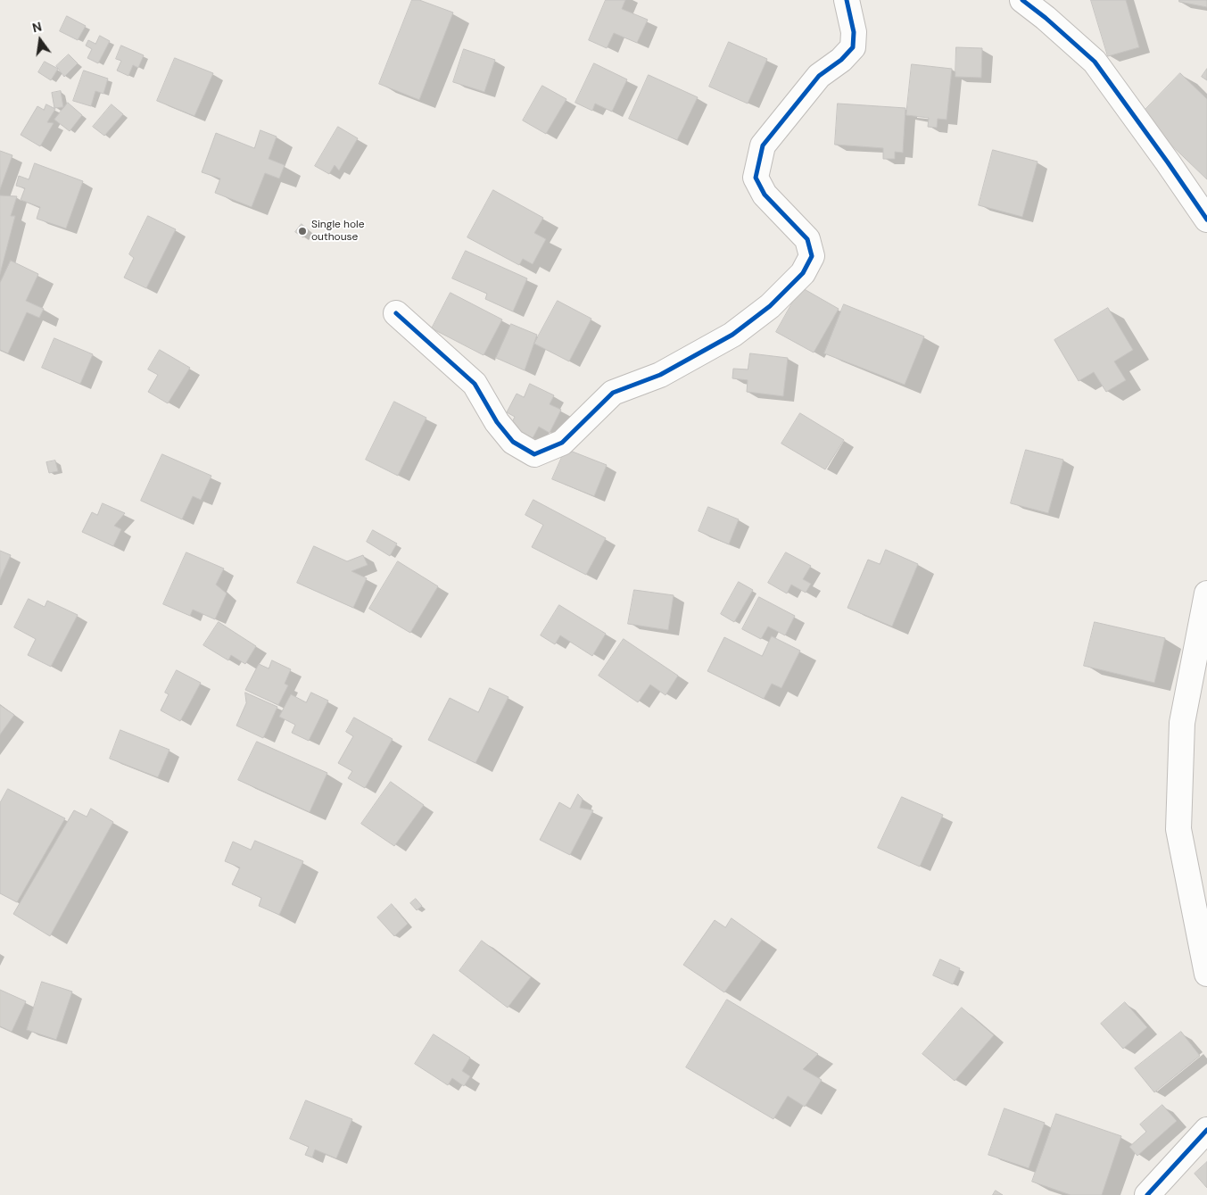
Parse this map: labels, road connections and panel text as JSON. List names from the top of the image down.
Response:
{
  "places": ["Single hole outhouse"],
  "north": "top"
}
